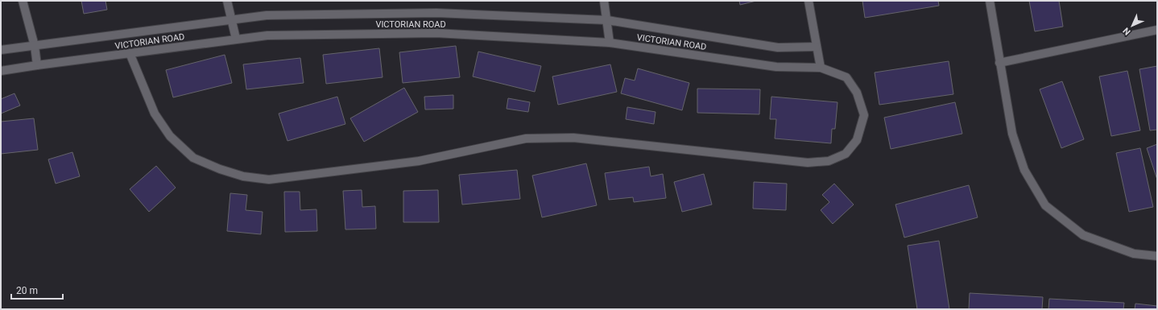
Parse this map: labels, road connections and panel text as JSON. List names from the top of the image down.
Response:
{
  "streets": {
    "lane": ["VICTORIAN ROAD"]
  },
  "scale_bar": "20 m",
  "north": "bottom left"
}
